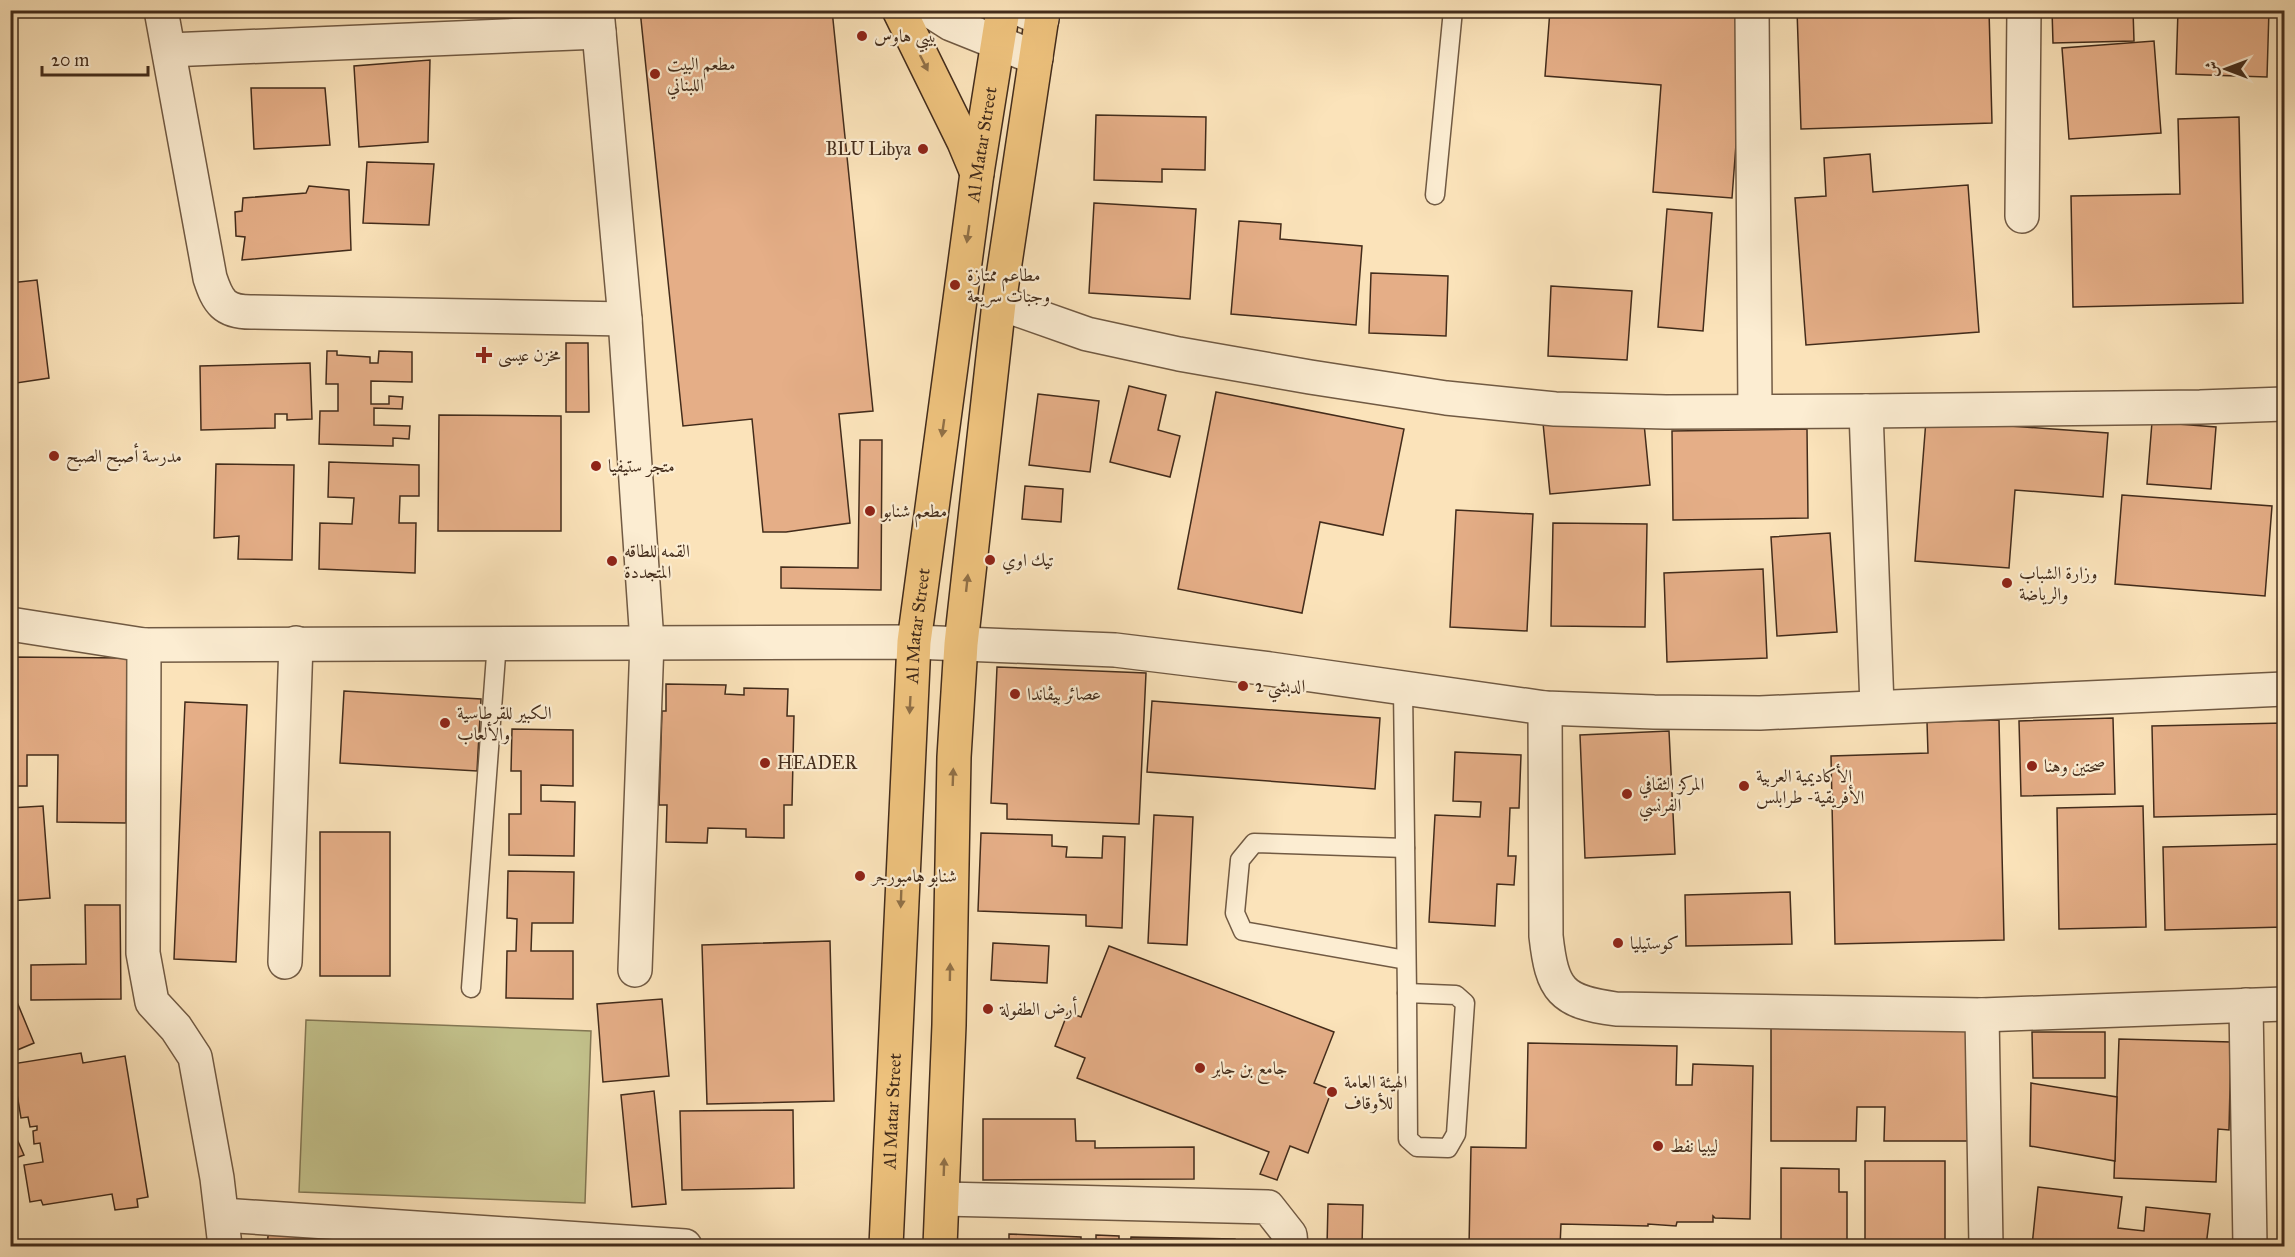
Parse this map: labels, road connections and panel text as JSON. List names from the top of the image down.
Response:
{
  "streets": {
    "main road": ["Al Matar Street"]
  },
  "places": {
    "other": [
      "بيبي هاوس",
      "مطعم البيت اللبناني",
      "BLU Libya",
      "مطاعم ممتازة وجبات سريعة",
      "مدرسة أصبح الصبح",
      "متجر ستيفيا",
      "مطعم شنابو",
      "تيك اوي",
      "القمه للطاقه المتجددة",
      "وزارة الشباب والرياضة",
      "الدبشي 2",
      "عصائر بيڤاندا",
      "الكبير للقرطاسية والألعاب",
      "HEADER",
      "صحتين وهنا",
      "الأكاديمية العربية الأفريقية- طرابلس",
      "المركز الثقافي الفرنسي",
      "شنابو هامبورجر",
      "كوستيليا",
      "أرض الطفولة",
      "جامع بن جابر",
      "الهيئة العامة للأوقاف",
      "ليبيا نفط"
    ],
    "health": ["مخزن عيسى"]
  },
  "scale_bar": "20 m",
  "north": "left"
}
